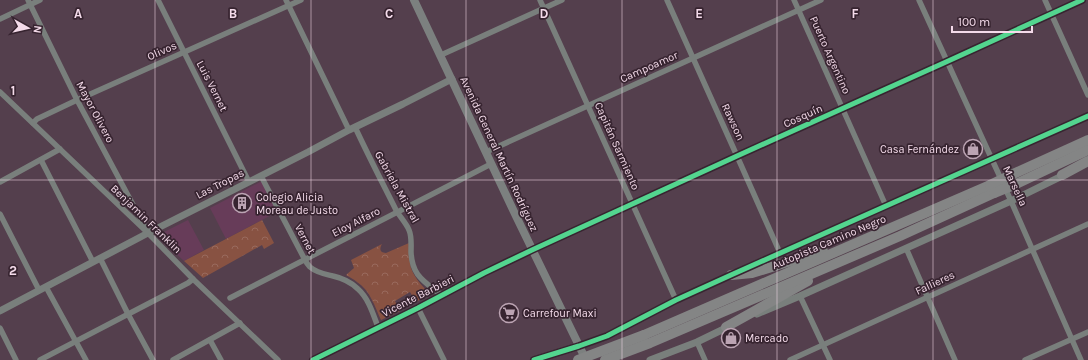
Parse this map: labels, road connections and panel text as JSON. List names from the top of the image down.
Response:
{
  "streets": {
    "highway": ["Autopista Camino Negro"],
    "main road": ["Avenida General Martín Rodríguez"],
    "street": [
      "Olivos",
      "Puerto Argentino",
      "Campoamor",
      "Luis Vernet",
      "Mayor Olivero",
      "Cosquín",
      "Rawson",
      "Capitán Sarmiento",
      "Las Tropas",
      "Marsella",
      "Gabriela Mistral",
      "Benjamin Franklin",
      "Eloy Alfaro",
      "Vernet",
      "Fallieres",
      "Vicente Barbieri"
    ]
  },
  "crossings": [
    ["Olivos", "Luis Vernet"],
    ["Olivos", "Mayor Olivero"],
    ["Olivos", "Gabriela Mistral"],
    ["Olivos", "Benjamin Franklin"],
    ["Puerto Argentino", "Campoamor"],
    ["Puerto Argentino", "Cosquín"],
    ["Campoamor", "Rawson"],
    ["Campoamor", "Capitán Sarmiento"],
    ["Campoamor", "Avenida General Martín Rodríguez"],
    ["Luis Vernet", "Las Tropas"],
    ["Mayor Olivero", "Las Tropas"],
    ["Mayor Olivero", "Benjamin Franklin"],
    ["Cosquín", "Rawson"],
    ["Cosquín", "Capitán Sarmiento"],
    ["Cosquín", "Avenida General Martín Rodríguez"],
    ["Cosquín", "Marsella"],
    ["Cosquín", "Vicente Barbieri"],
    ["Avenida General Martín Rodríguez", "Las Tropas"],
    ["Avenida General Martín Rodríguez", "Eloy Alfaro"],
    ["Avenida General Martín Rodríguez", "Vicente Barbieri"],
    ["Las Tropas", "Gabriela Mistral"],
    ["Las Tropas", "Benjamin Franklin"],
    ["Las Tropas", "Vernet"],
    ["Marsella", "Fallieres"],
    ["Gabriela Mistral", "Eloy Alfaro"],
    ["Gabriela Mistral", "Vicente Barbieri"],
    ["Eloy Alfaro", "Vernet"],
    ["Vernet", "Vicente Barbieri"]
  ],
  "places": {
    "shop": ["Casa Fernández", "Mercado"],
    "building": ["Colegio Alicia Moreau de Justo"],
    "supermarket": ["Carrefour Maxi"]
  },
  "scale_bar": "100 m",
  "north": "right",
  "grid": {
    "columns": [
      "A",
      "B",
      "C",
      "D",
      "E",
      "F"
    ],
    "rows": ["1", "2"]
  }
}
